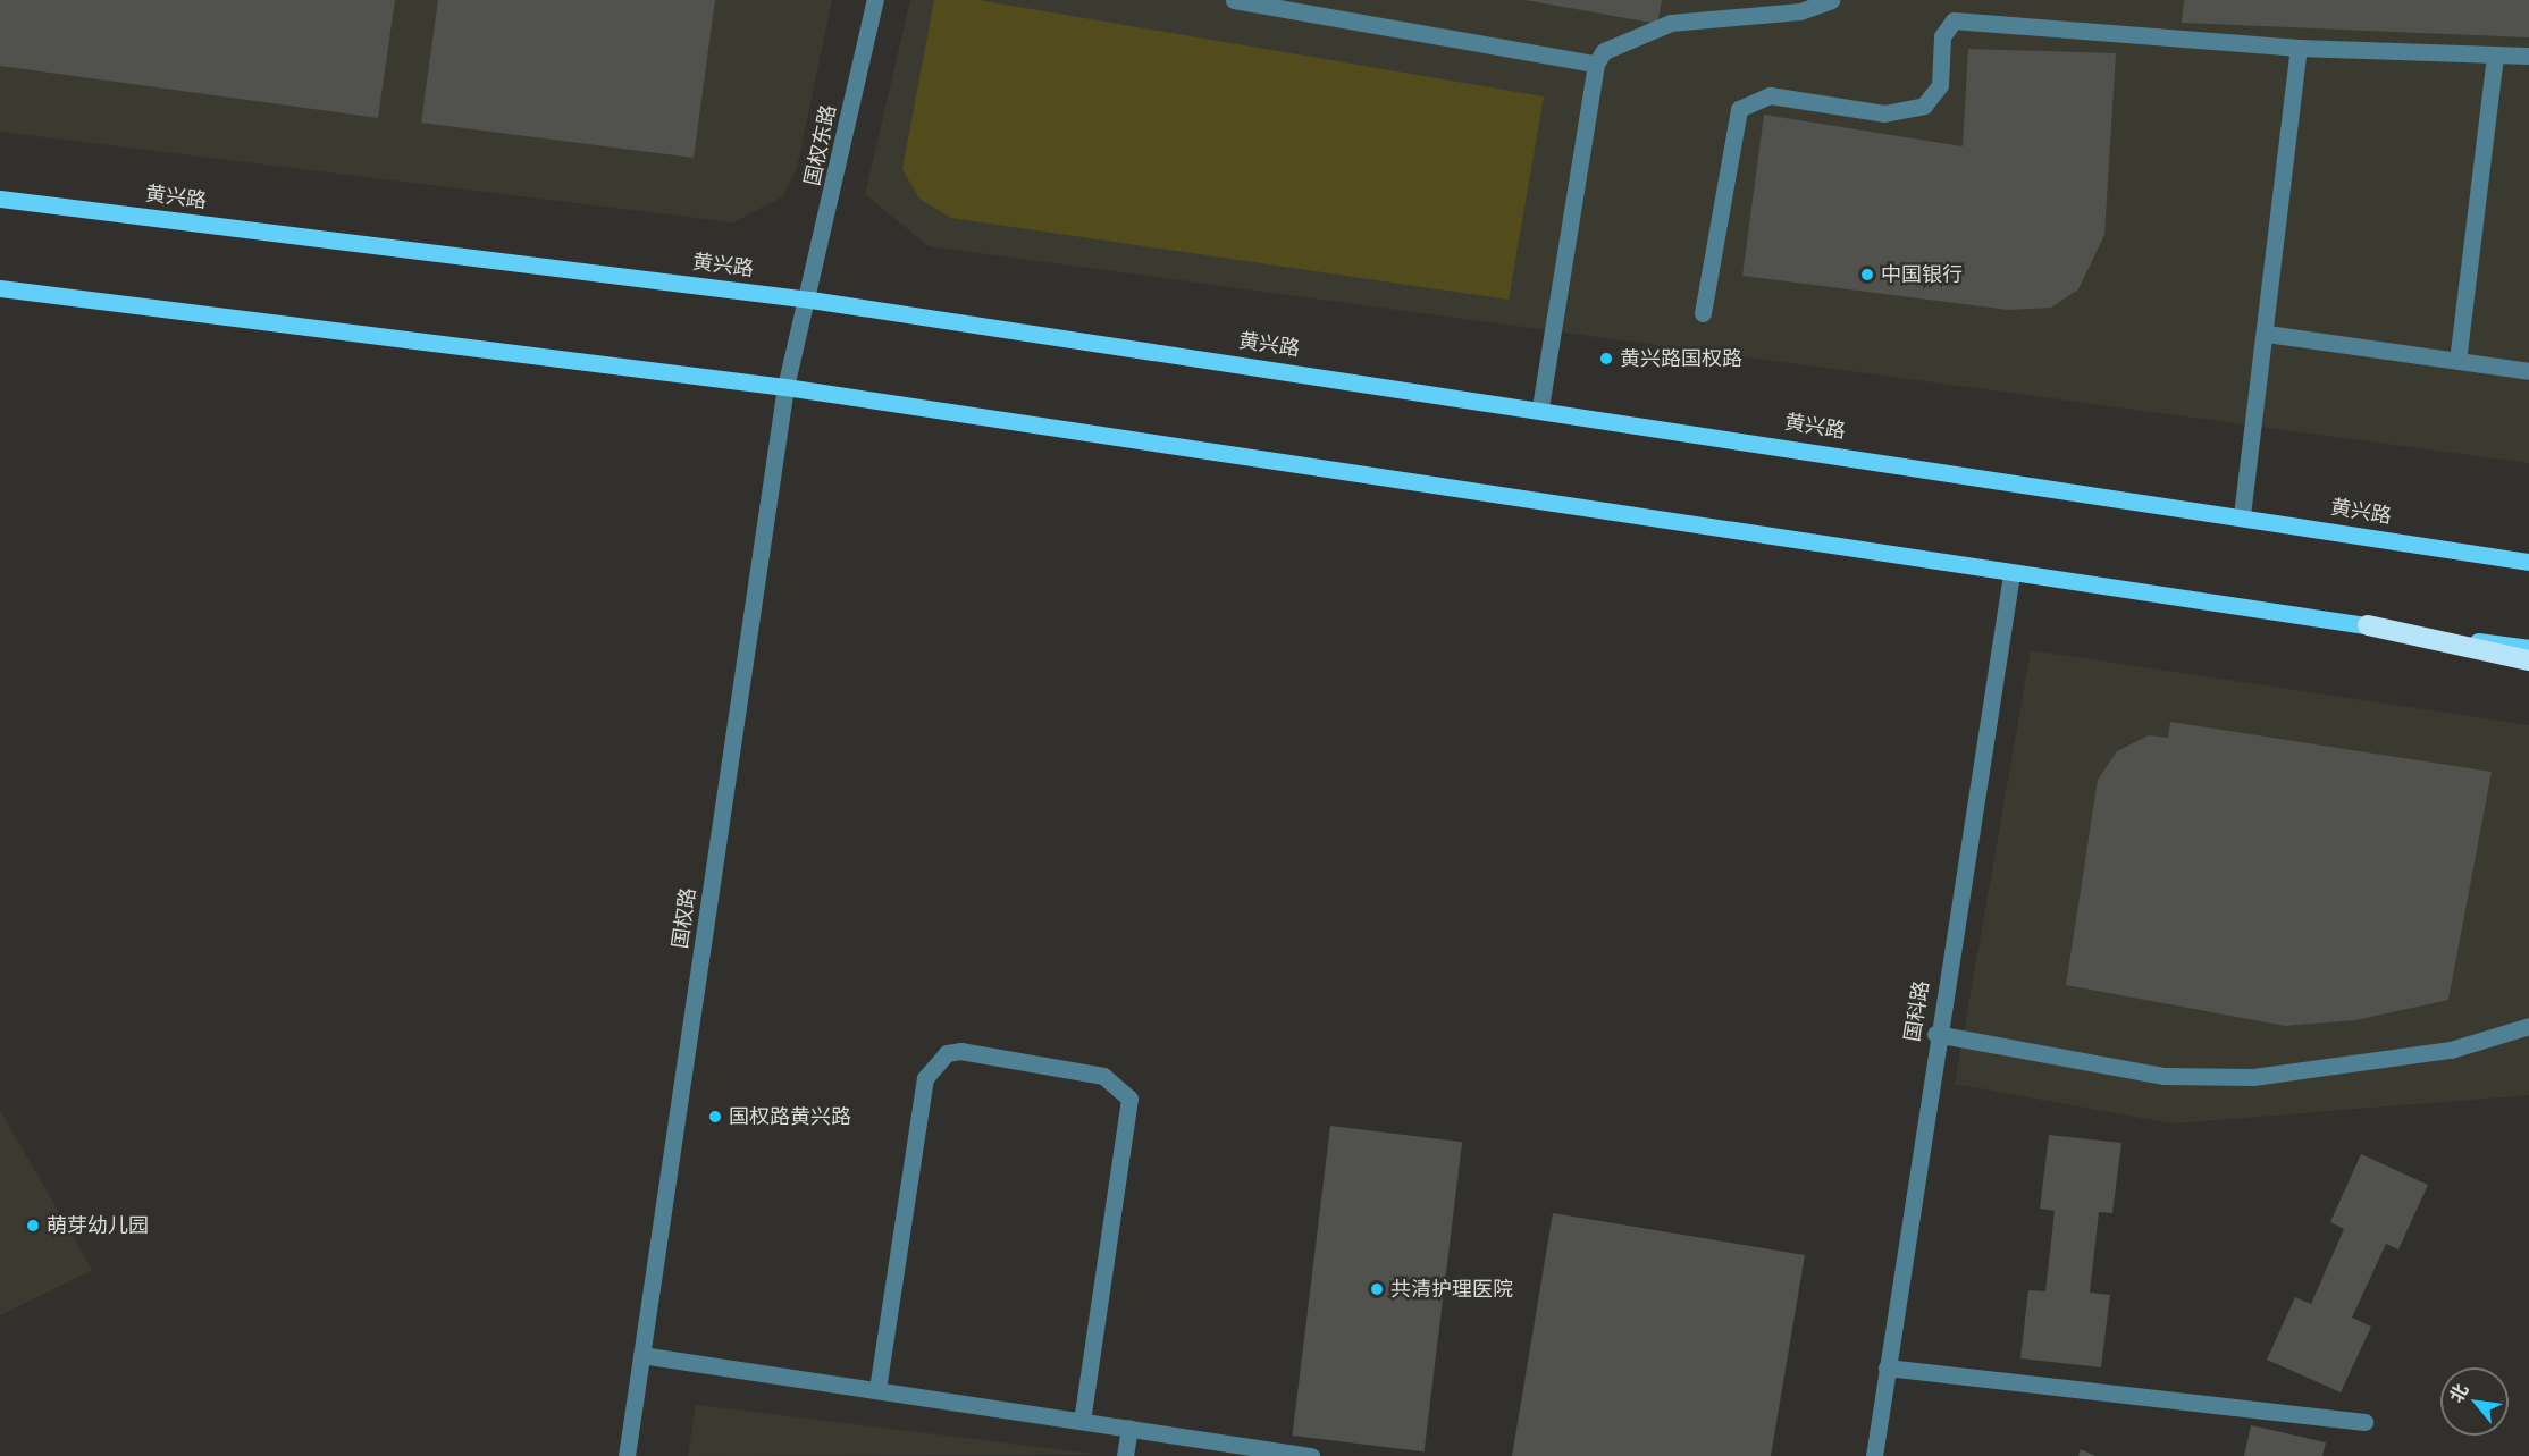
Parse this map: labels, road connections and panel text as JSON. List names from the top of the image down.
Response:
{
  "streets": {
    "main road": ["黄兴路"],
    "street": ["国权东路", "国权路", "国科路"]
  },
  "crossings": [
    ["国权东路", "黄兴路"],
    ["国权东路", "国权路"]
  ],
  "places": [
    "中国银行",
    "黄兴路国权路",
    "国权路黄兴路",
    "萌芽幼儿园",
    "共清护理医院"
  ],
  "north": "top left"
}
